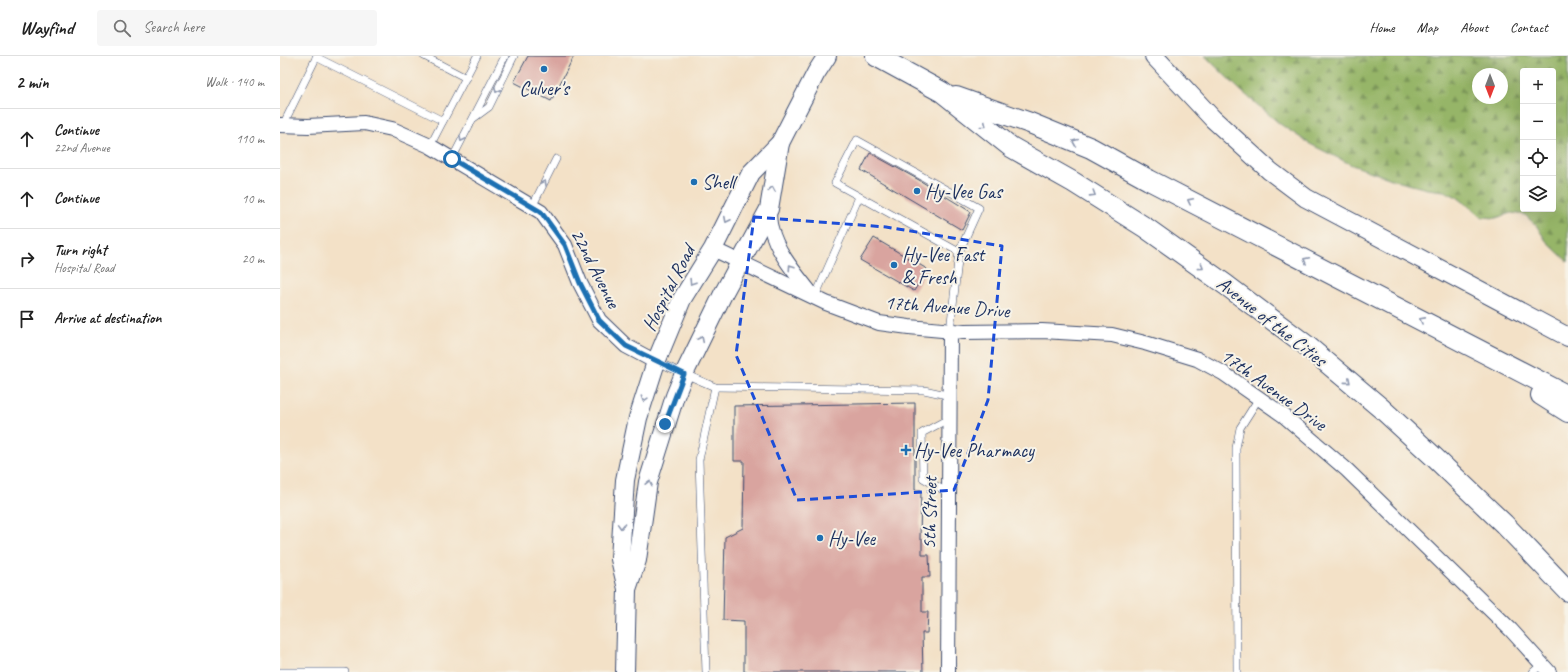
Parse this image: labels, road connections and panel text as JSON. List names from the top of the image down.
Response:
{
  "streets": {
    "main road": ["Avenue of the Cities"],
    "street": [
      "22nd Avenue",
      "Hospital Road",
      "17th Avenue Drive",
      "5th Street"
    ]
  },
  "crossings": [
    ["22nd Avenue", "Hospital Road"],
    ["Hospital Road", "17th Avenue Drive"],
    ["17th Avenue Drive", "5th Street"]
  ],
  "places": {
    "other": [
      "Culver's",
      "Shell",
      "Hy-Vee Gas",
      "Hy-Vee Fast & Fresh",
      "Hy-Vee"
    ],
    "health": ["Hy-Vee Pharmacy"]
  },
  "north": "bottom",
  "page": {
    "header": "Wayfind",
    "search": "Search here",
    "nav": [
      "Home",
      "Map",
      "About",
      "Contact"
    ],
    "heading": ["2 min", "Walk · 140 m"],
    "map_buttons": ["+", "−"],
    "list": [
      ["Continue", "22nd Avenue", "110 m"],
      ["Continue", "10 m"],
      ["Turn right", "Hospital Road", "20 m"],
      "Arrive at destination"
    ]
  }
}
